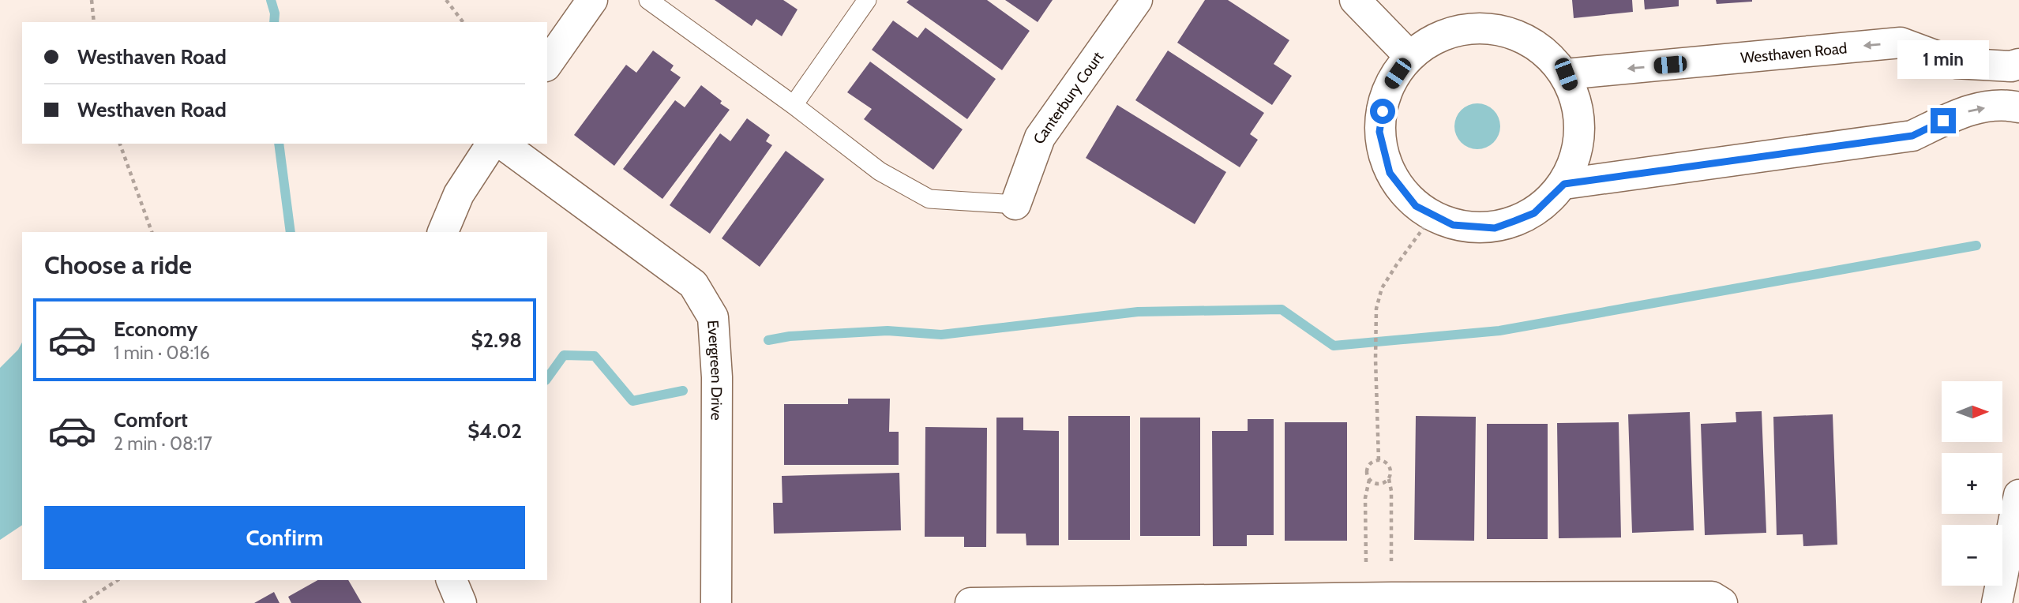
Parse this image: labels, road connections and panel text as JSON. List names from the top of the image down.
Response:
{
  "streets": {
    "street": ["Westhaven Road", "Canterbury Court", "Evergreen Drive"]
  },
  "north": "right",
  "page": {
    "banner": ["Westhaven Road", "Westhaven Road"],
    "bubble": "1 min",
    "heading": "Choose a ride",
    "list": [
      {
        "name": "Economy",
        "note": "1 min · 08:16",
        "value": "$2.98"
      },
      {
        "name": "Comfort",
        "note": "2 min · 08:17",
        "value": "$4.02"
      }
    ],
    "map_buttons": ["+", "−"],
    "buttons": "Confirm"
  }
}
